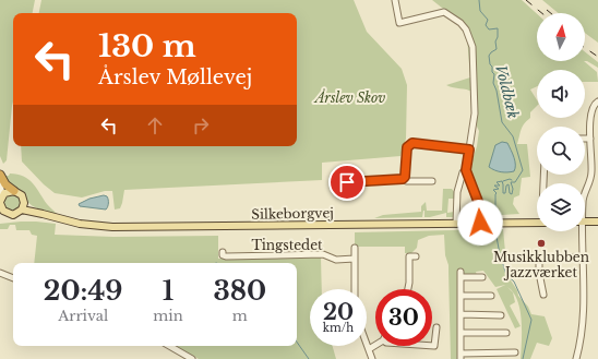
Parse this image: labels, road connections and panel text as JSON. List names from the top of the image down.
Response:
{
  "streets": {
    "main road": ["Silkeborgvej"],
    "street": ["Tingstedet"]
  },
  "water": ["Voldbæk"],
  "parks": ["Årslev Skov"],
  "places": ["Musikklubben Jazzværket"],
  "north": "top",
  "page": {
    "turn": ["130 m", "Årslev Møllevej"],
    "eta": [
      "20:49",
      "Arrival",
      "1",
      "min",
      "380",
      "m"
    ],
    "speed": "20 km/h",
    "limit": "30"
  }
}
